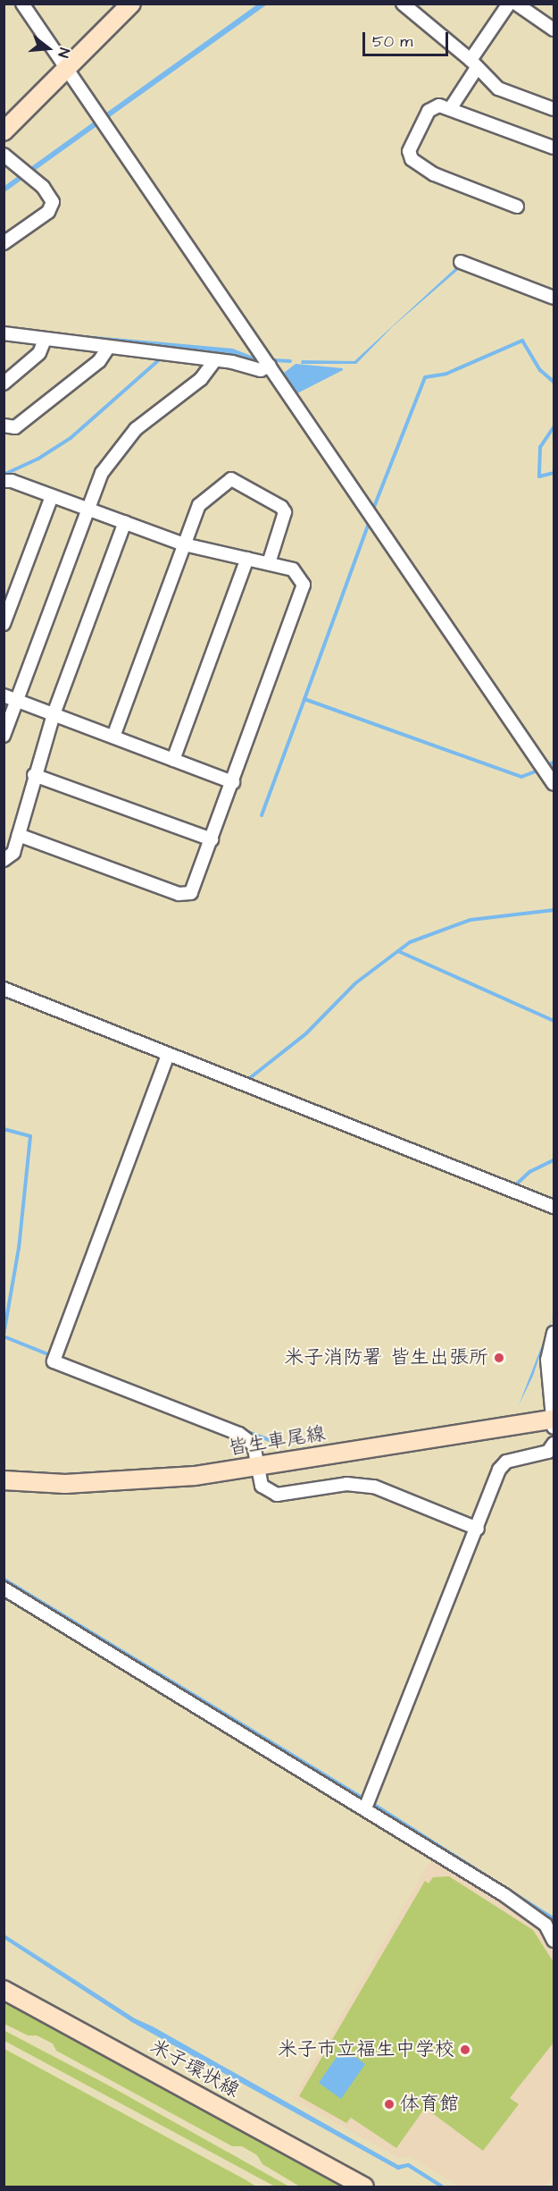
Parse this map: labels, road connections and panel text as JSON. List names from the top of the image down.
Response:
{
  "streets": {
    "main road": ["皆生車尾線", "米子環状線"]
  },
  "places": ["米子消防署 皆生出張所", "米子市立福生中学校", "体育館"],
  "scale_bar": "50 m",
  "north": "right"
}
